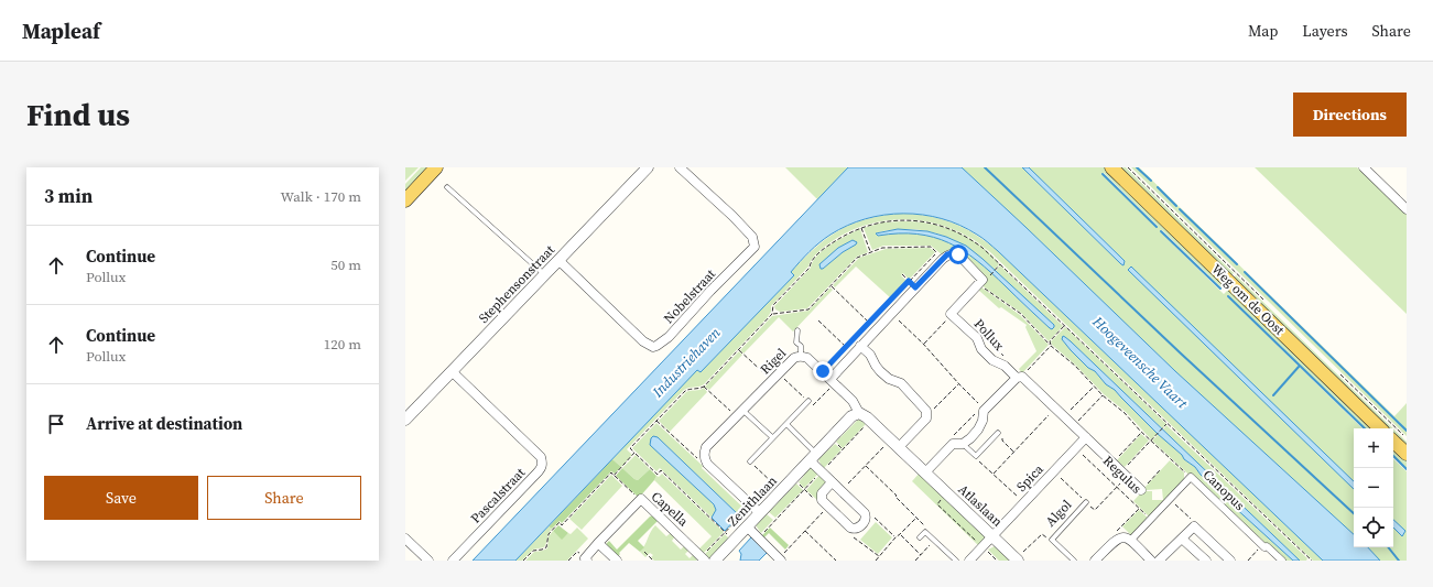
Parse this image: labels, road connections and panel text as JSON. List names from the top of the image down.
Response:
{
  "streets": {
    "main road": ["Weg om de Oost"],
    "street": [
      "Stephensonstraat",
      "Nobelstraat",
      "Pollux",
      "Rigel",
      "Regulus",
      "Spica",
      "Canopus",
      "Pascalstraat",
      "Zenithlaan",
      "Atlaslaan",
      "Capella"
    ],
    "lane": ["Algol"]
  },
  "crossings": [
    ["Stephensonstraat", "Nobelstraat"],
    ["Stephensonstraat", "Pascalstraat"],
    ["Pollux", "Regulus"],
    ["Rigel", "Zenithlaan"],
    ["Rigel", "Atlaslaan"],
    ["Regulus", "Spica"],
    ["Regulus", "Canopus"],
    ["Spica", "Atlaslaan"],
    ["Zenithlaan", "Atlaslaan"]
  ],
  "water": ["Industriehaven", "Hoogeveensche Vaart"],
  "page": {
    "header": "Mapleaf",
    "nav": ["Map", "Layers", "Share"],
    "buttons": [
      "Directions",
      ["Save", "Share"]
    ],
    "title": "Find us",
    "heading": ["3 min", "Walk · 170 m"],
    "list": [
      ["Continue", "Pollux", "50 m"],
      ["Continue", "Pollux", "120 m"],
      "Arrive at destination"
    ],
    "map_buttons": ["+", "−"]
  }
}
